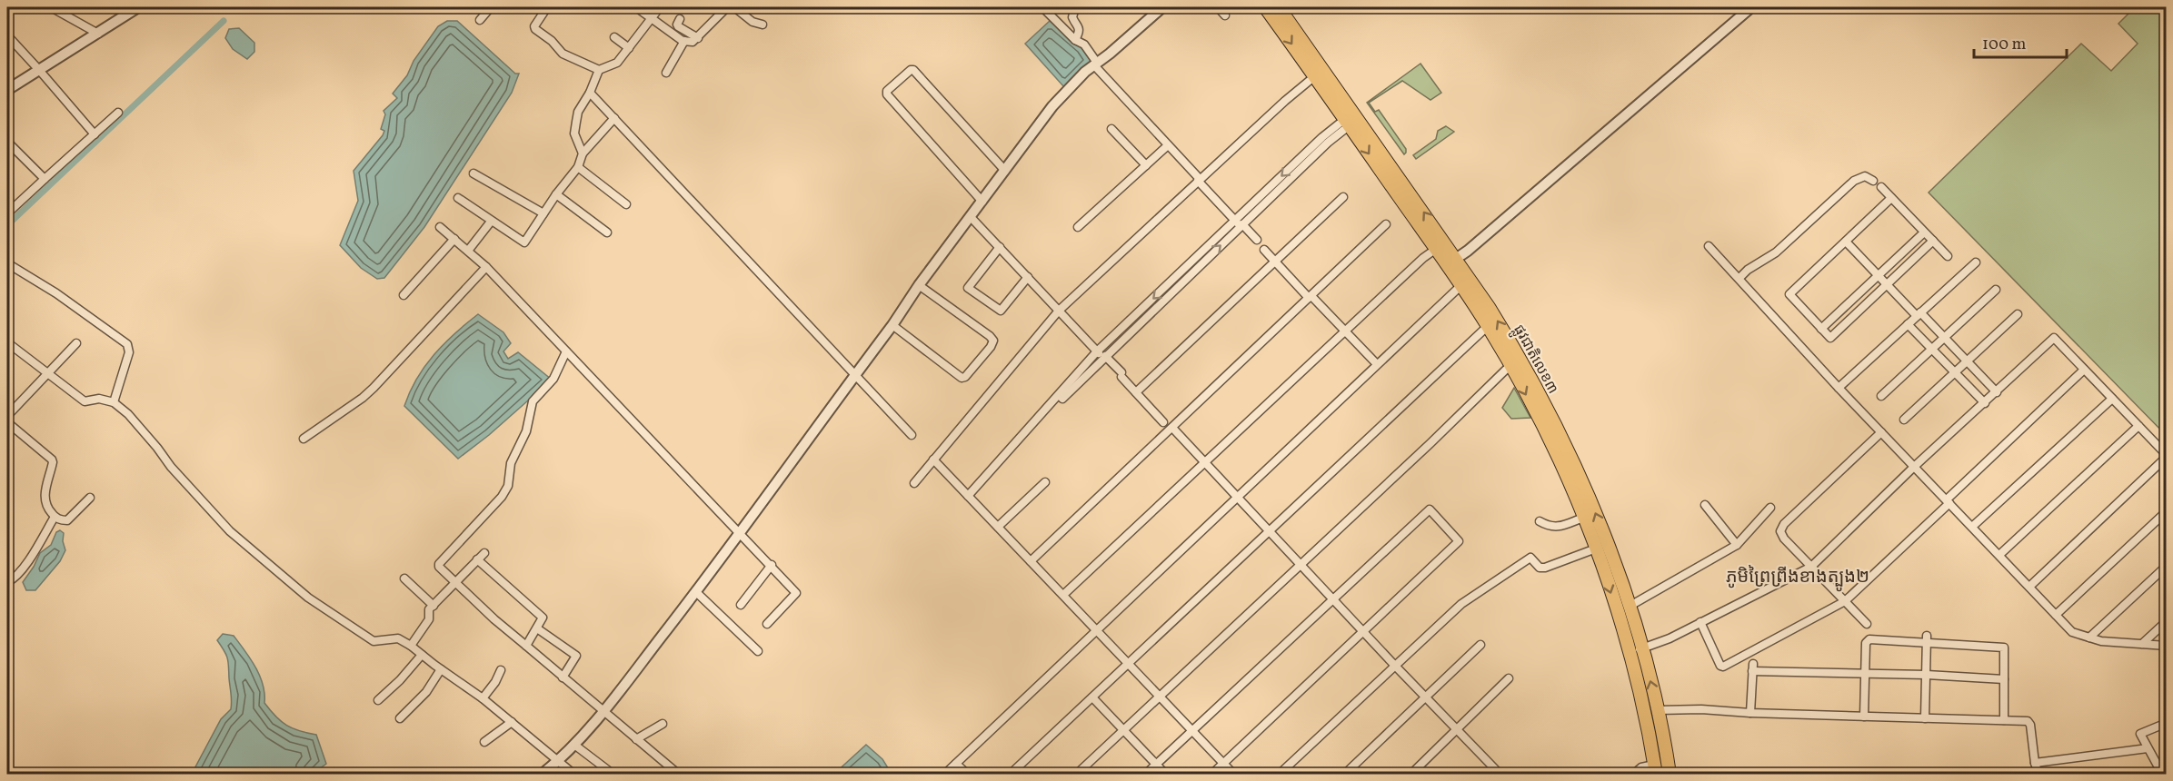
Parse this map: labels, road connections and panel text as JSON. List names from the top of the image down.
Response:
{
  "streets": {
    "highway": ["ផ្លូវជាតិលេខ៣"]
  },
  "districts": ["ភូមិព្រៃព្រីងខាងត្បូង២"],
  "scale_bar": "100 m"
}
